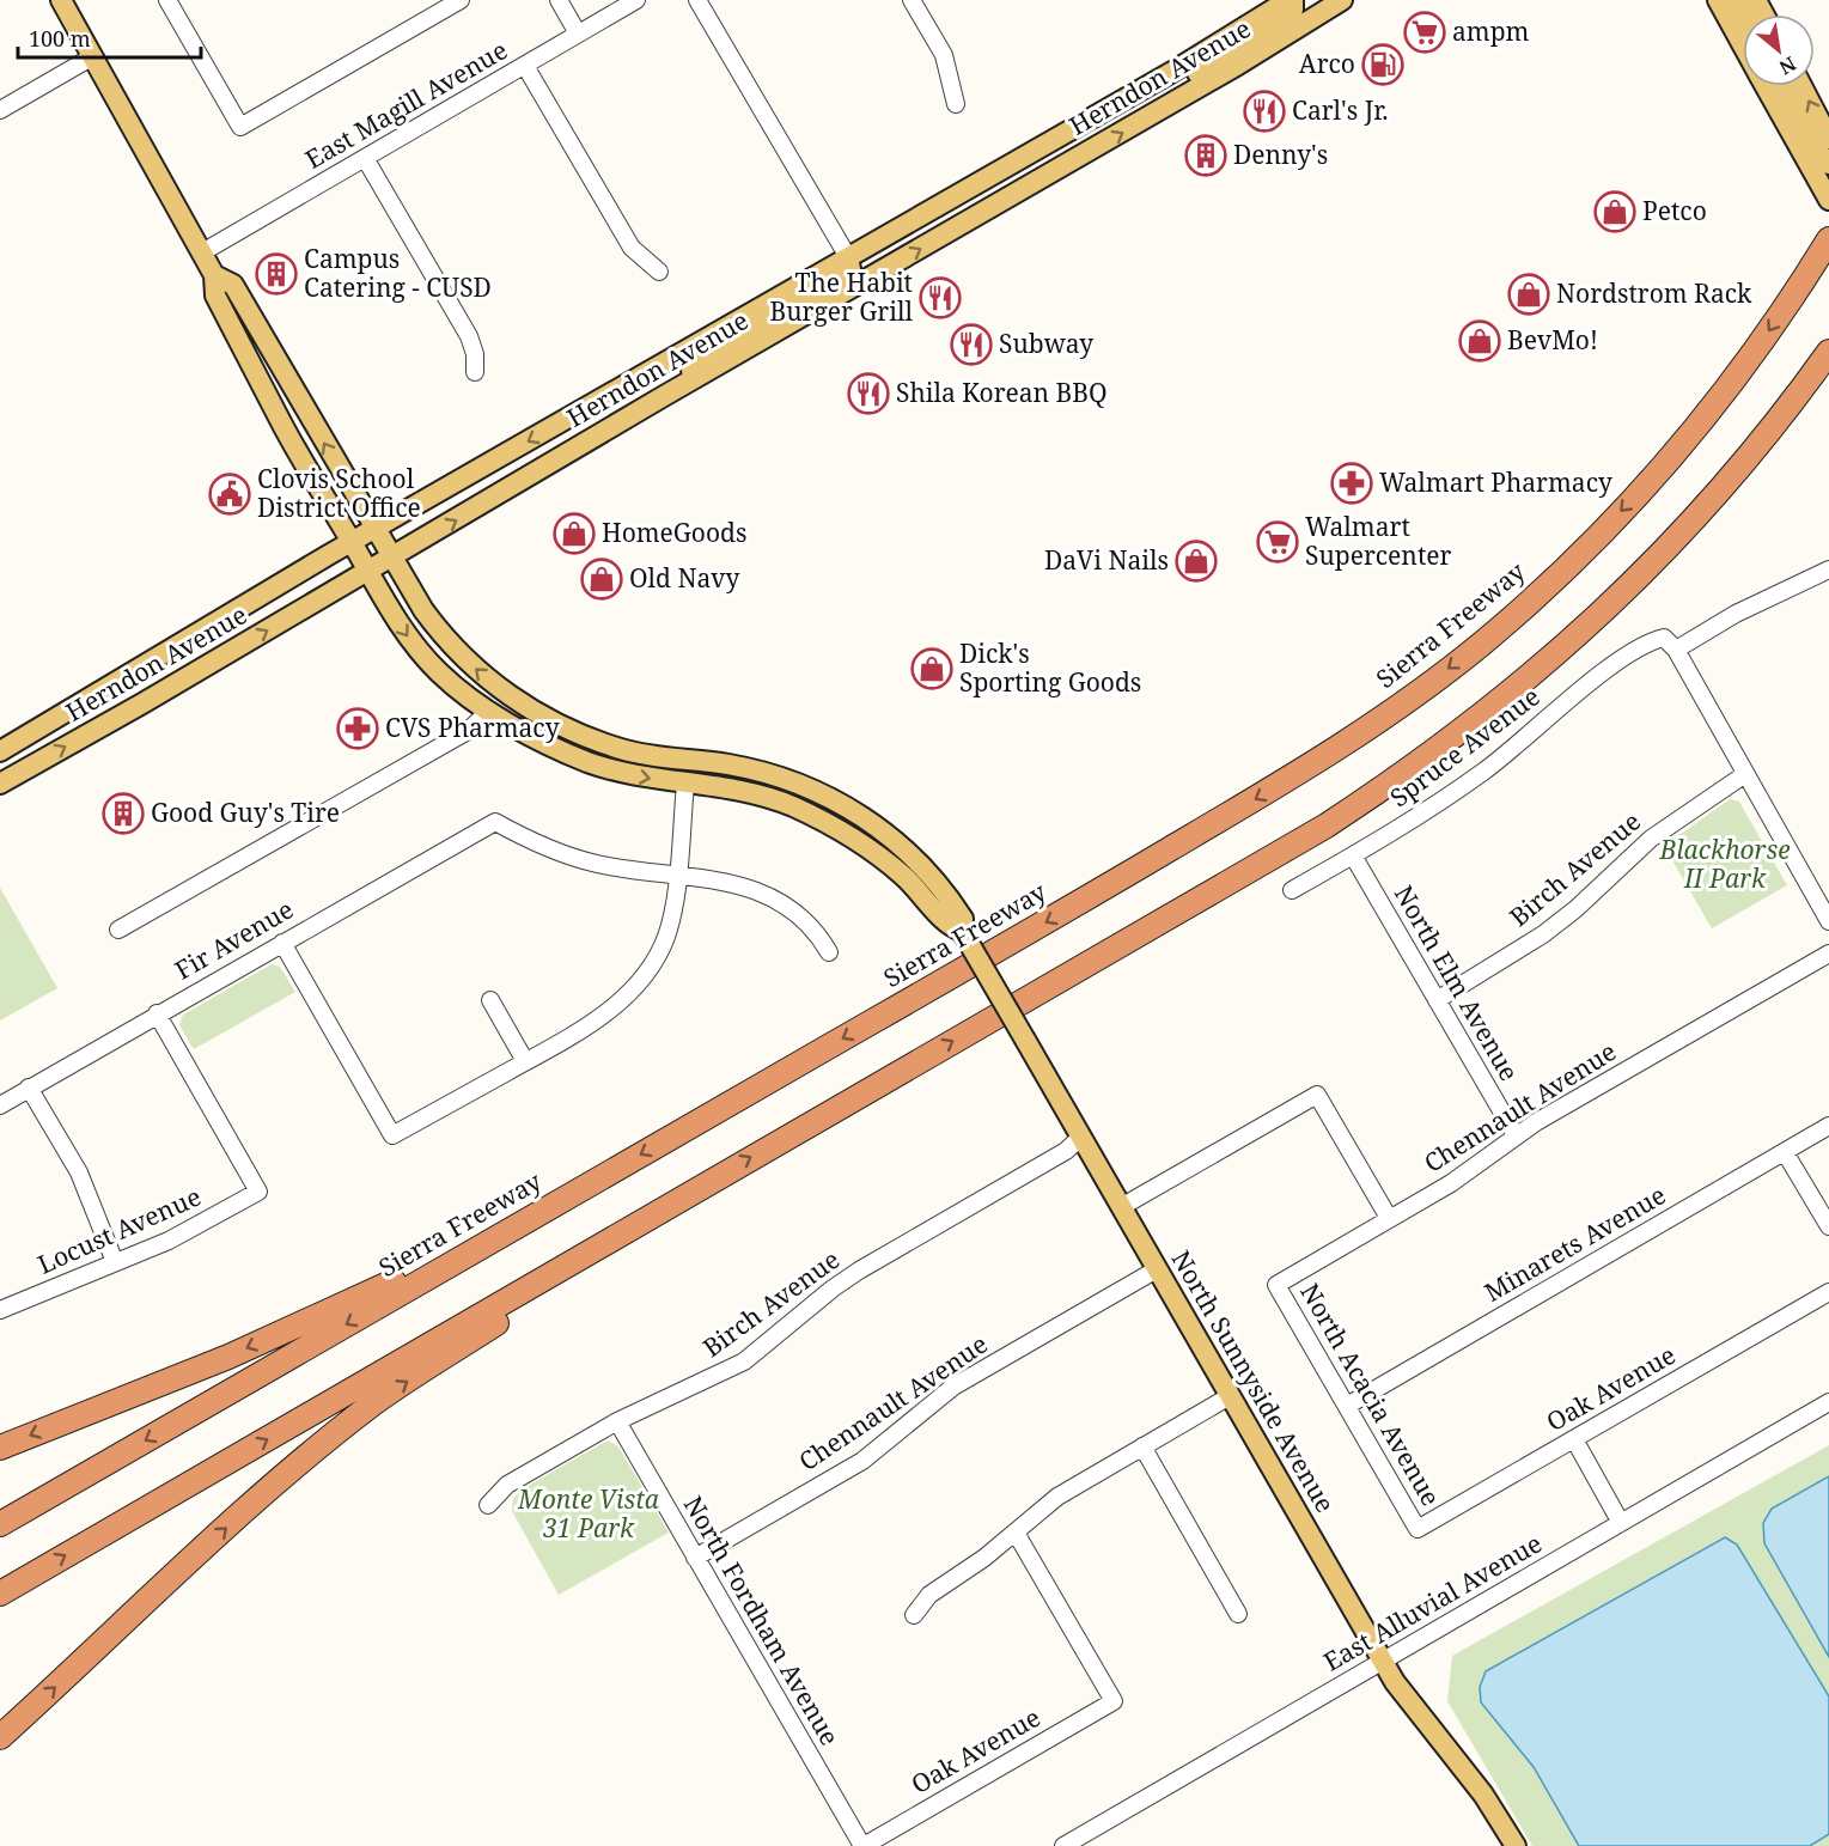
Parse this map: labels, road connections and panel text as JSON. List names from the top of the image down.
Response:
{
  "streets": {
    "highway": ["Sierra Freeway"],
    "main road": ["Herndon Avenue", "North Sunnyside Avenue"],
    "street": [
      "East Magill Avenue",
      "Spruce Avenue",
      "Birch Avenue",
      "Fir Avenue",
      "North Elm Avenue",
      "Chennault Avenue",
      "Locust Avenue",
      "Minarets Avenue",
      "Oak Avenue",
      "North Acacia Avenue",
      "East Alluvial Avenue",
      "North Fordham Avenue"
    ]
  },
  "crossings": [
    ["Herndon Avenue", "North Sunnyside Avenue"],
    ["East Magill Avenue", "North Sunnyside Avenue"],
    ["Spruce Avenue", "North Elm Avenue"],
    ["Birch Avenue", "North Elm Avenue"],
    ["Birch Avenue", "North Sunnyside Avenue"],
    ["Birch Avenue", "North Fordham Avenue"],
    ["Fir Avenue", "Locust Avenue"],
    ["North Elm Avenue", "Chennault Avenue"],
    ["Chennault Avenue", "North Sunnyside Avenue"],
    ["Chennault Avenue", "North Acacia Avenue"],
    ["Chennault Avenue", "North Fordham Avenue"],
    ["Minarets Avenue", "North Acacia Avenue"],
    ["North Sunnyside Avenue", "East Alluvial Avenue"],
    ["Oak Avenue", "North Acacia Avenue"],
    ["Oak Avenue", "North Fordham Avenue"]
  ],
  "parks": ["Blackhorse II Park", "Monte Vista 31 Park"],
  "places": {
    "supermarket": ["ampm", "Walmart Supercenter"],
    "fuel station": ["Arco"],
    "restaurant": [
      "Carl's Jr.",
      "The Habit Burger Grill",
      "Subway",
      "Shila Korean BBQ"
    ],
    "building": ["Denny's", "Campus Catering - CUSD", "Good Guy's Tire"],
    "shop": [
      "Petco",
      "Nordstrom Rack",
      "BevMo!",
      "HomeGoods",
      "DaVi Nails",
      "Old Navy",
      "Dick's Sporting Goods"
    ],
    "pharmacy": ["Walmart Pharmacy", "CVS Pharmacy"],
    "public building": ["Clovis School District Office"]
  },
  "scale_bar": "100 m",
  "north": "bottom right"
}
